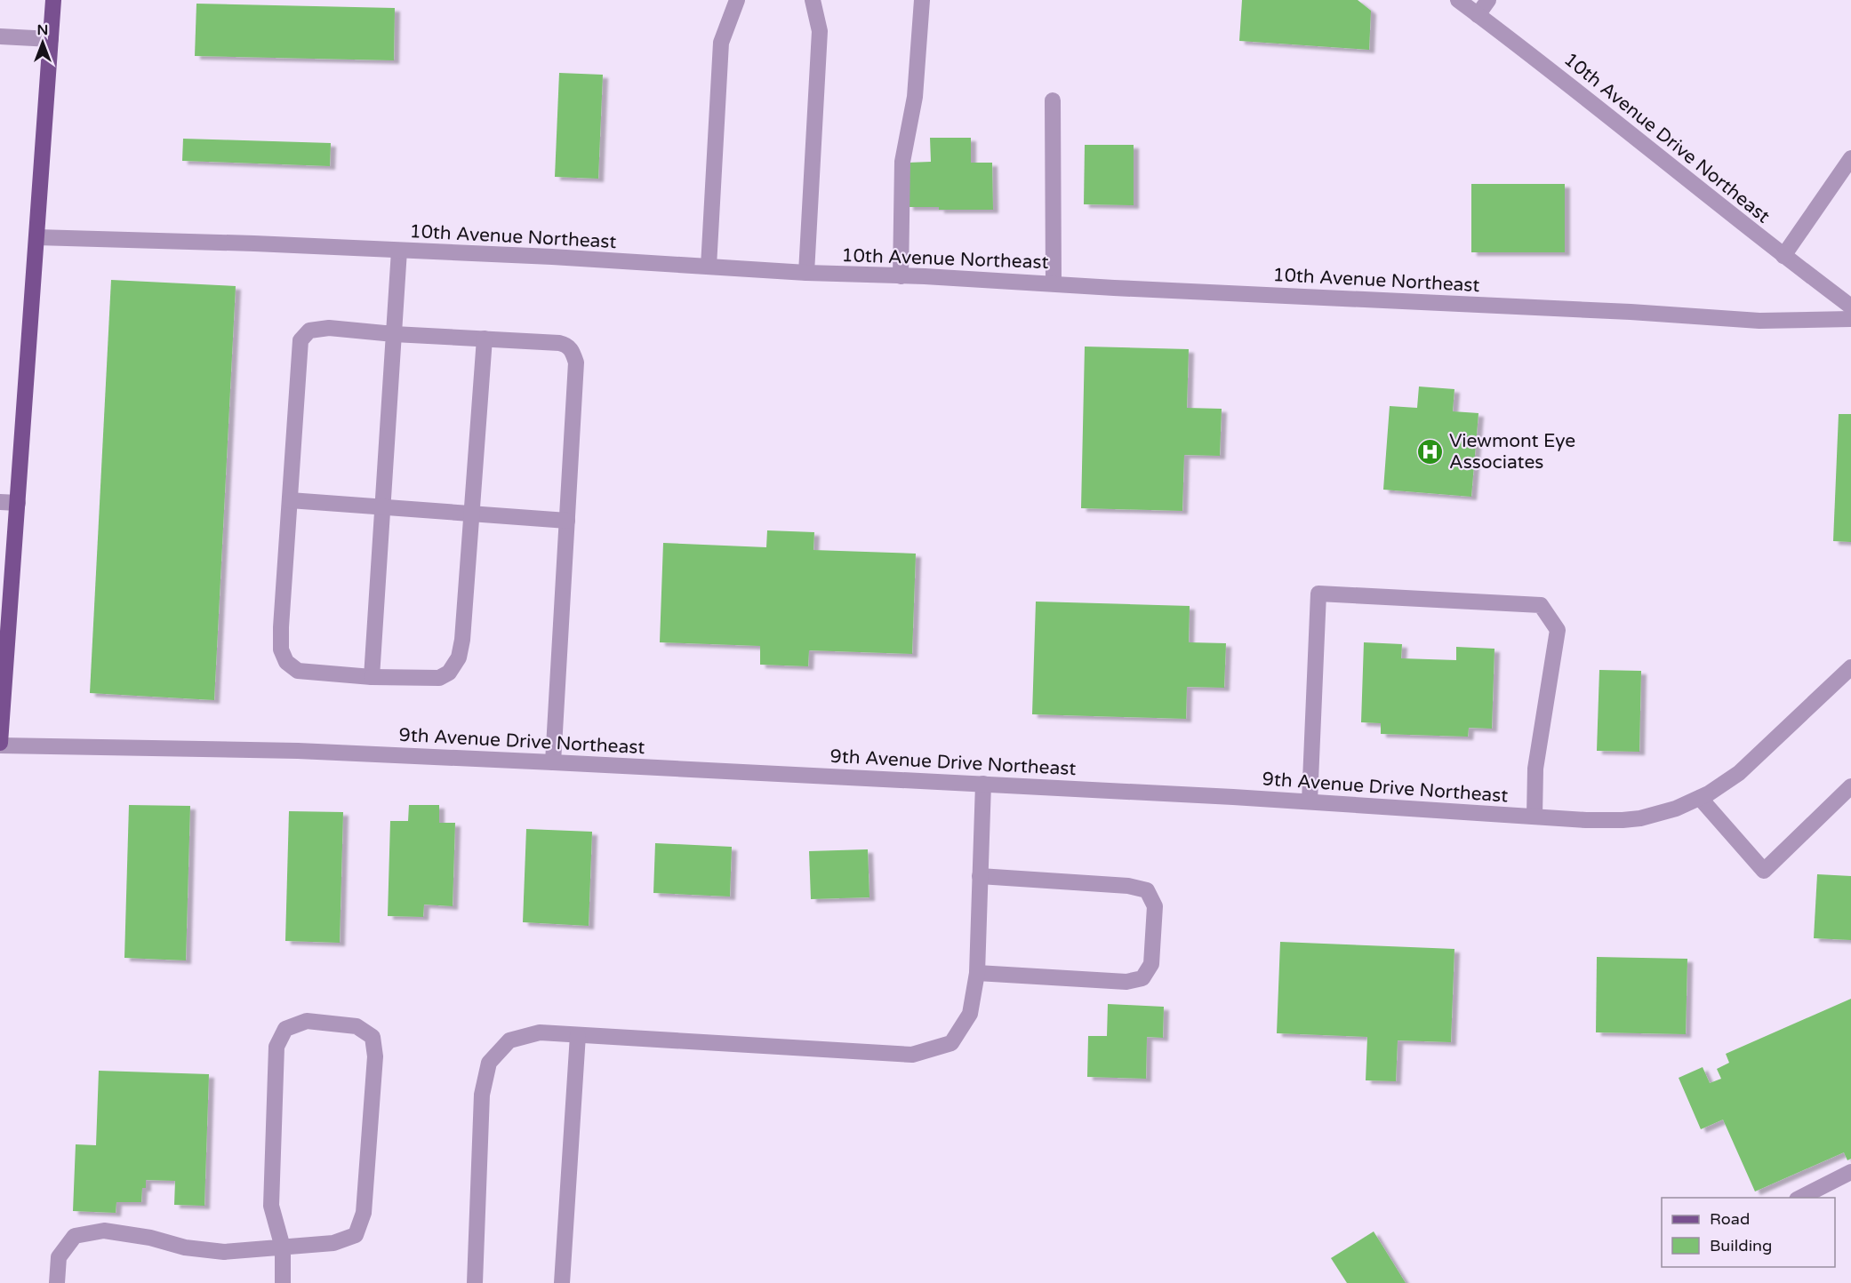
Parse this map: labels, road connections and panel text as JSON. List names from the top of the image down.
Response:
{
  "streets": {
    "street": ["10th Avenue Drive Northeast", "10th Avenue Northeast", "9th Avenue Drive Northeast"]
  },
  "places": {
    "hospital": ["Viewmont Eye Associates"]
  },
  "legend": ["Road", "Building"],
  "north": "top"
}
